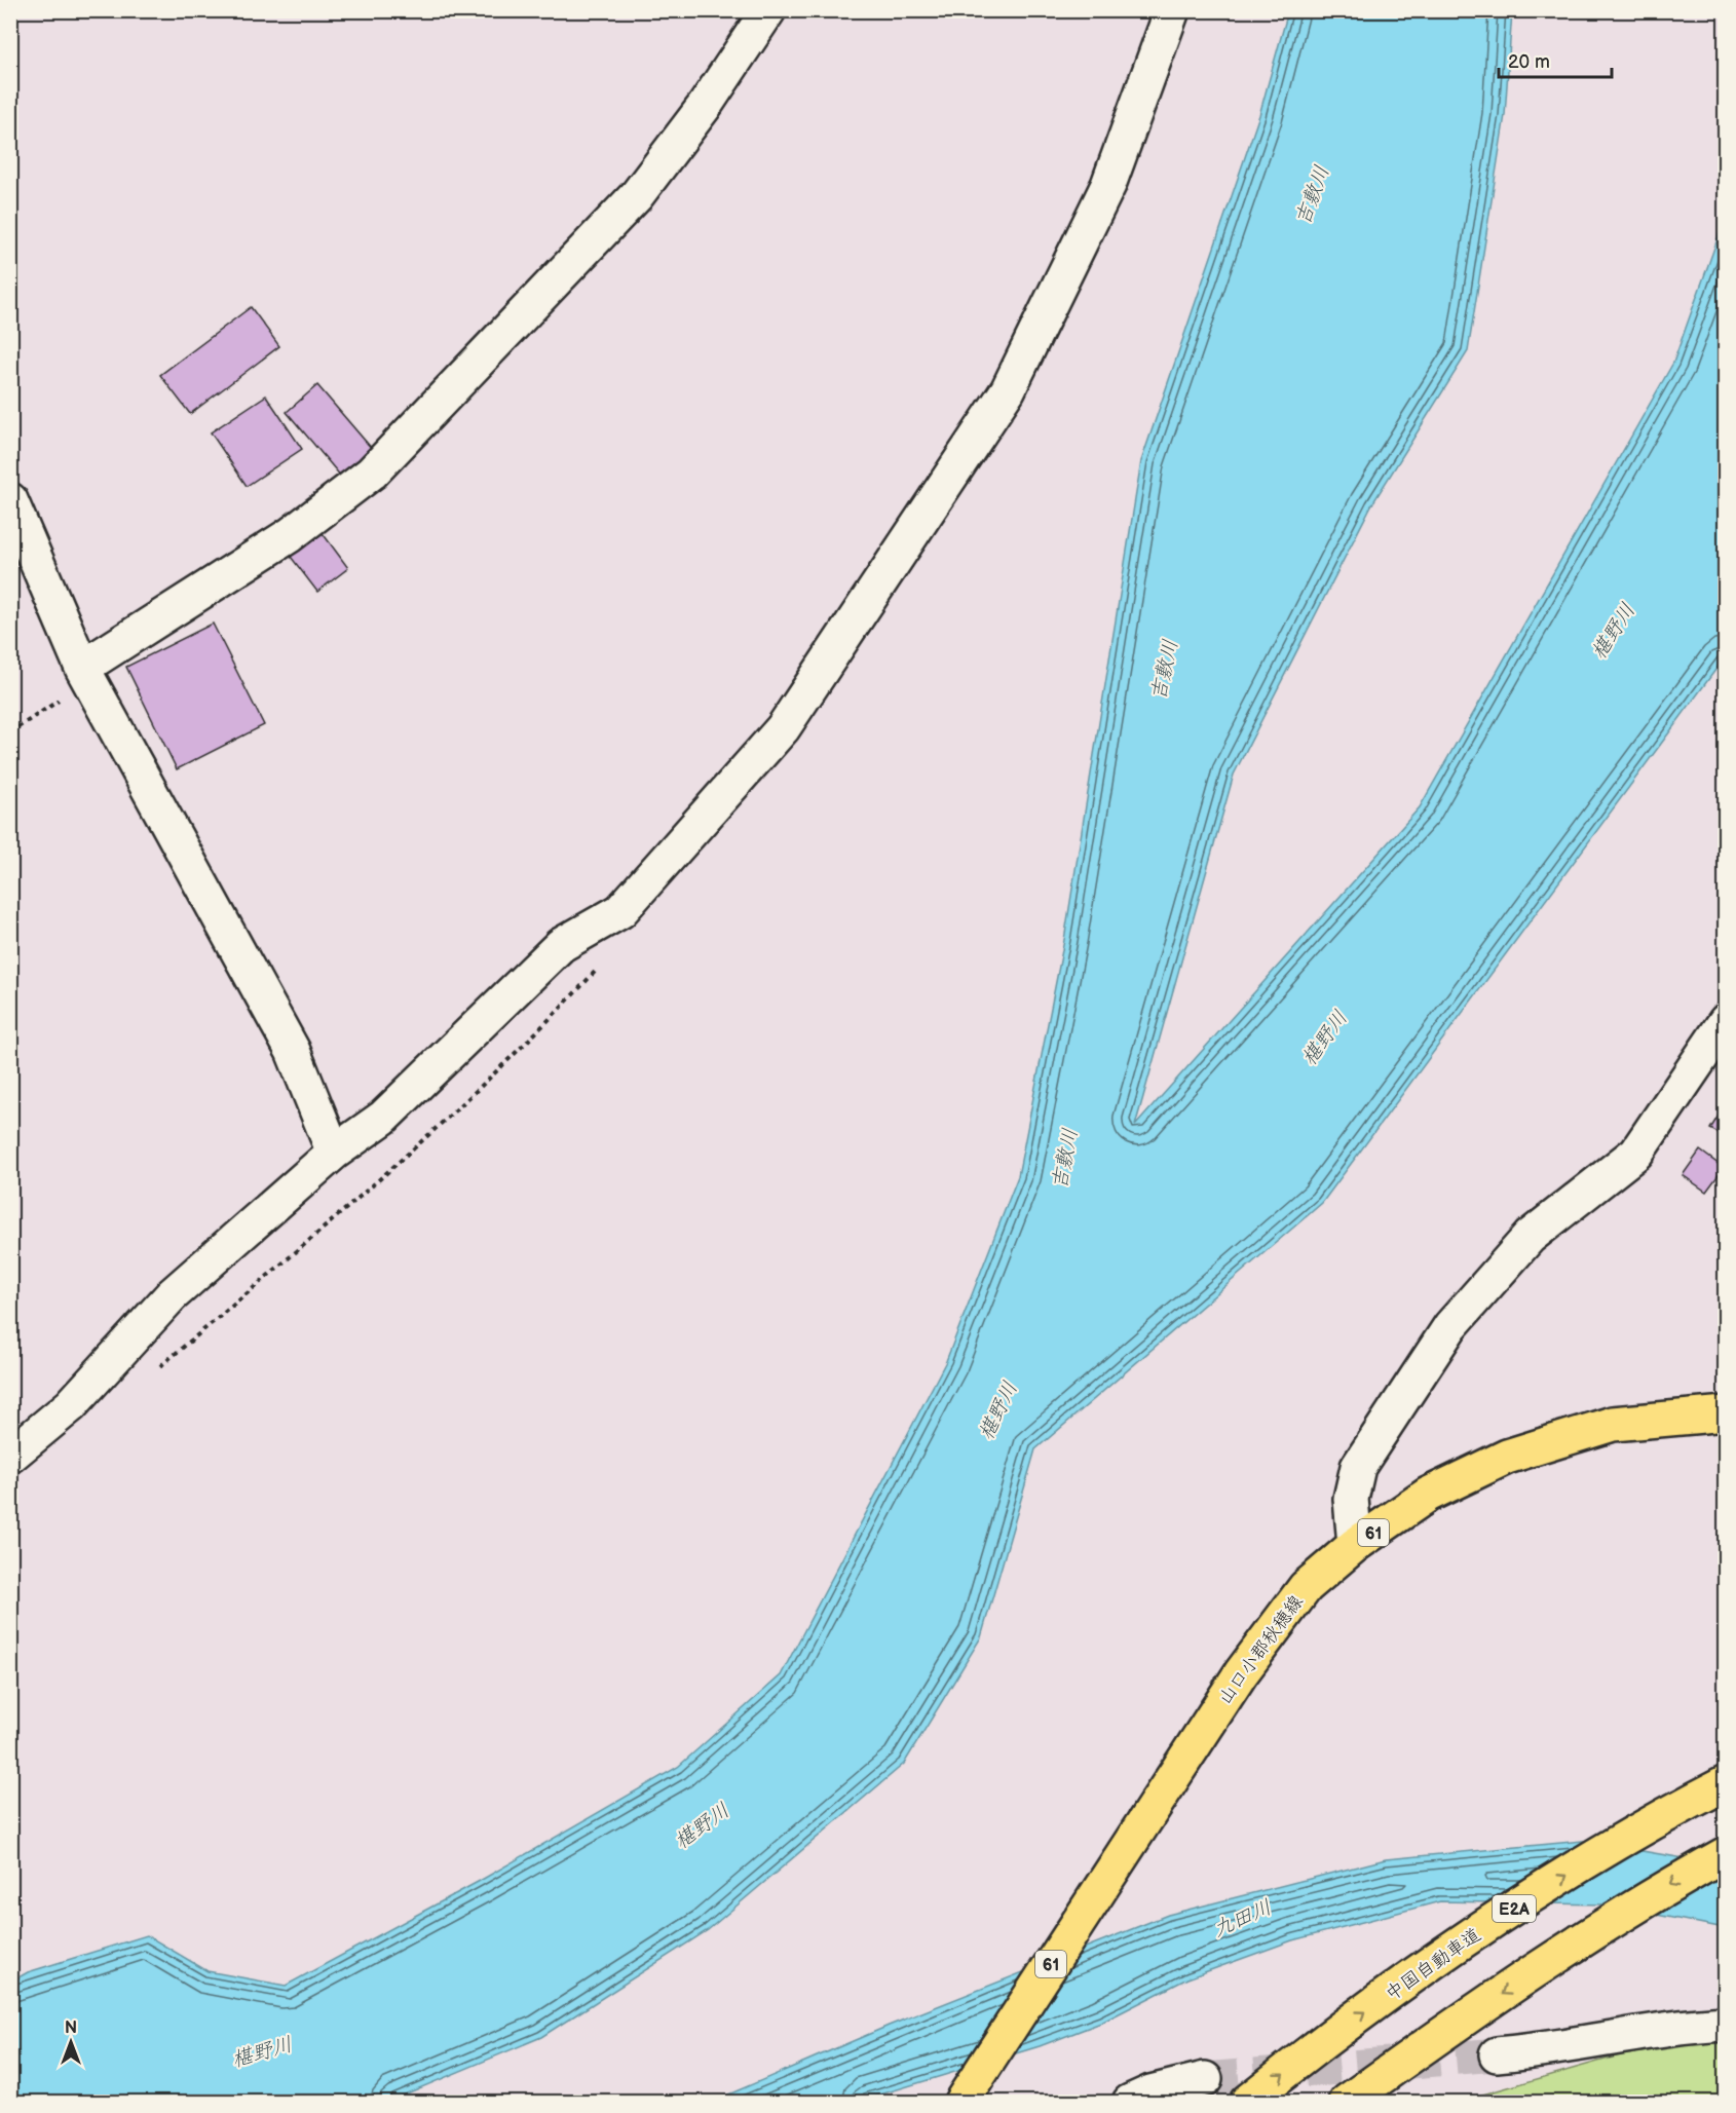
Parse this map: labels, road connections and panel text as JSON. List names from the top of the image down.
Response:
{
  "streets": {
    "main road": [
      "61",
      "山口小郡秋穂線",
      "E2A",
      "中国自動車道"
    ]
  },
  "water": ["吉敷川", "椹野川", "九田川"],
  "scale_bar": "20 m",
  "north": "top"
}
